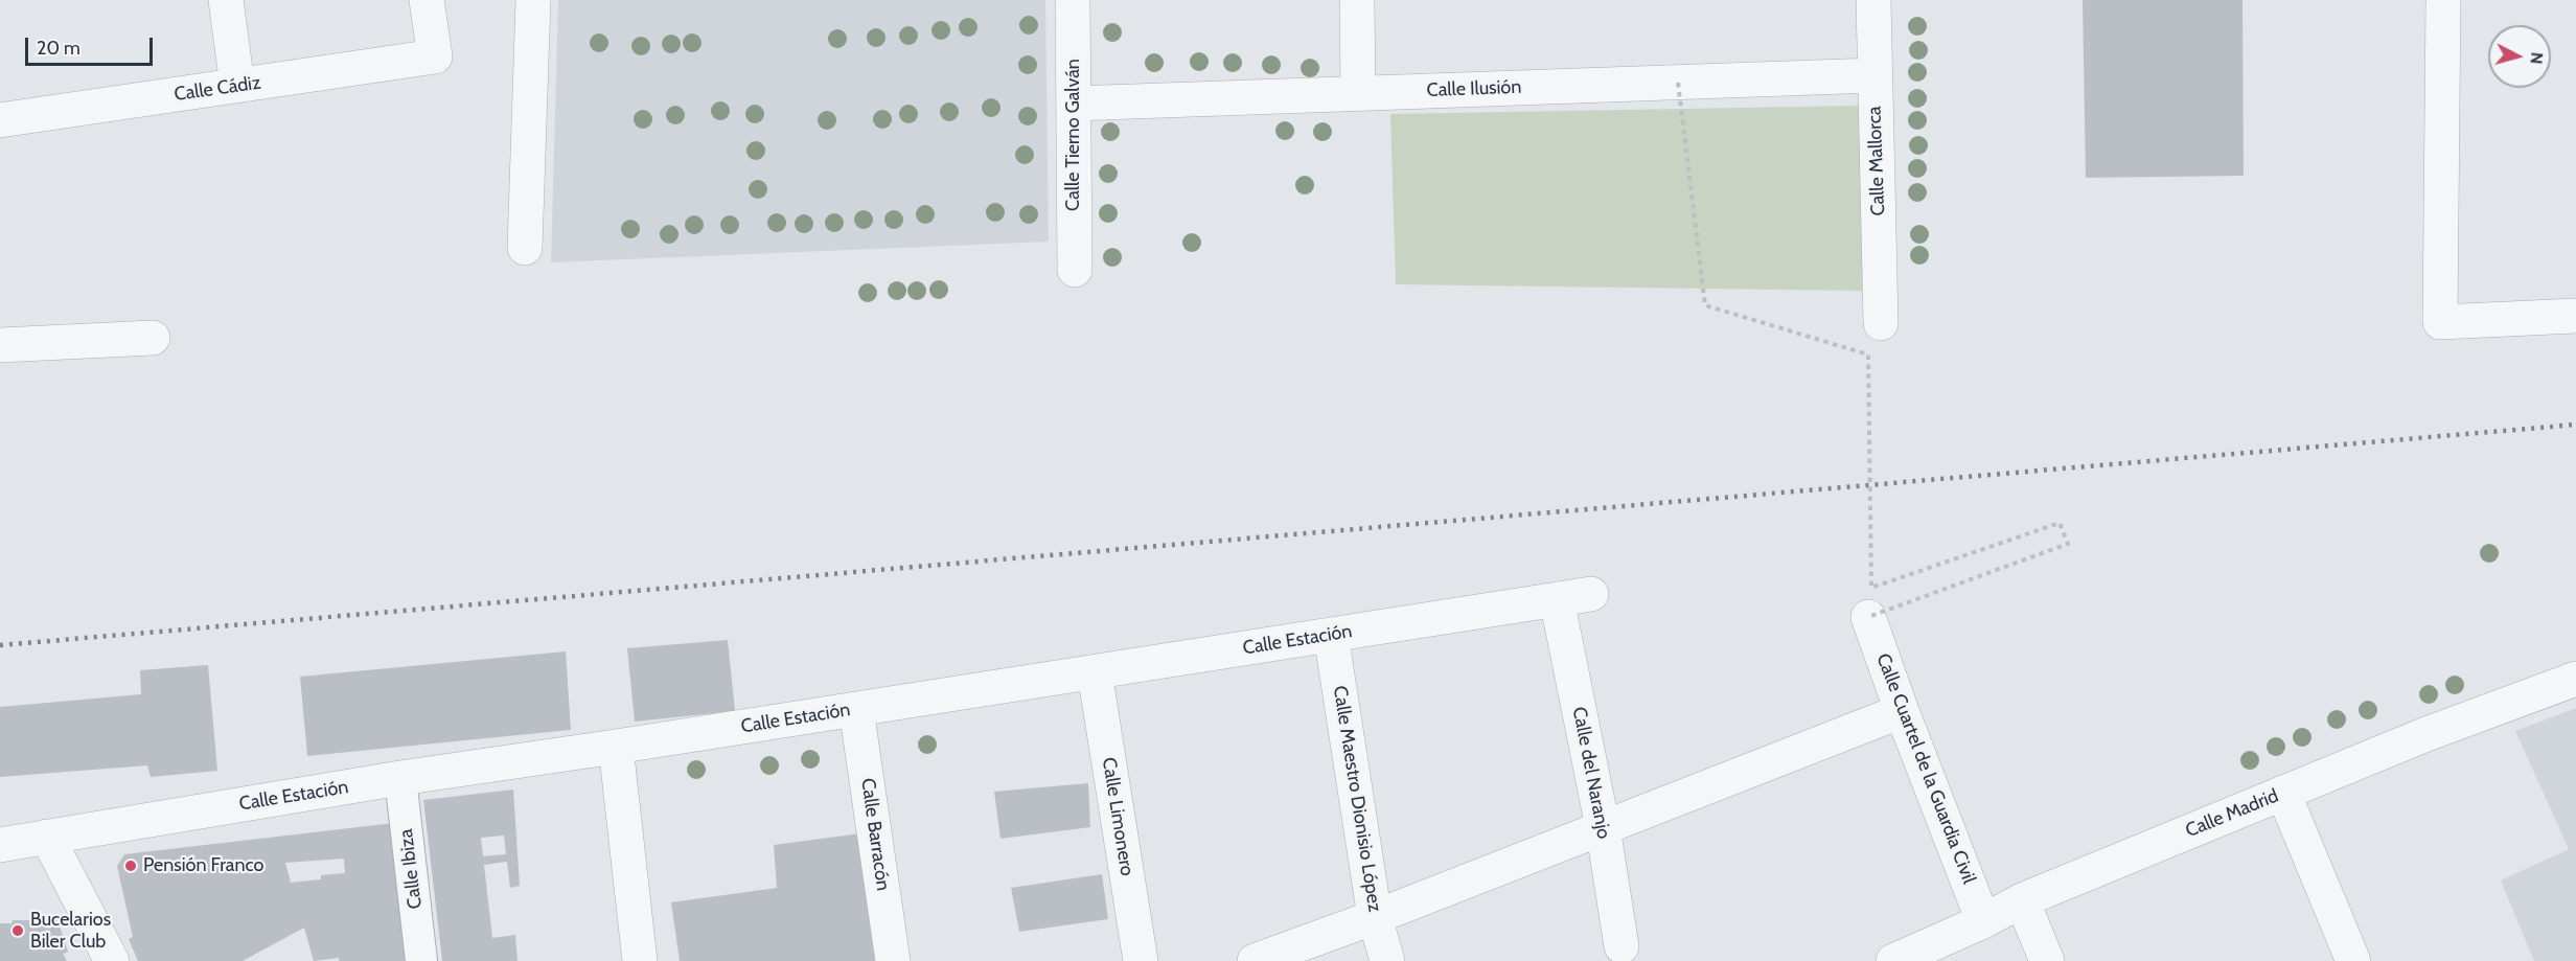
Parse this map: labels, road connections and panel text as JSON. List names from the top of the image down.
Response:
{
  "streets": {
    "street": [
      "Calle Cádiz",
      "Calle Ilusión",
      "Calle Tierno Galván",
      "Calle Mallorca",
      "Calle Estación",
      "Calle Cuartel de la Guardia Civil",
      "Calle del Naranjo",
      "Calle Maestro Dionisio López",
      "Calle Madrid",
      "Calle Limonero",
      "Calle Barracón",
      "Calle Ibiza"
    ]
  },
  "crossings": [
    ["Calle Ilusión", "Calle Tierno Galván"],
    ["Calle Ilusión", "Calle Mallorca"],
    ["Calle Estación", "Calle del Naranjo"],
    ["Calle Estación", "Calle Maestro Dionisio López"],
    ["Calle Estación", "Calle Limonero"],
    ["Calle Estación", "Calle Barracón"],
    ["Calle Estación", "Calle Ibiza"],
    ["Calle Cuartel de la Guardia Civil", "Calle Madrid"]
  ],
  "places": ["Pensión Franco", "Bucelarios Biler Club"],
  "scale_bar": "20 m",
  "north": "right"
}
